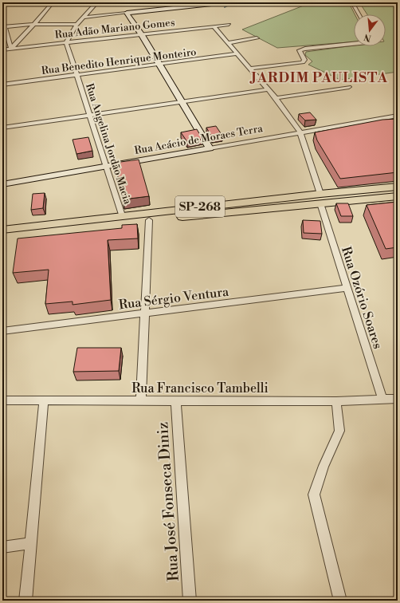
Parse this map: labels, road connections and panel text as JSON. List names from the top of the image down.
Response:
{
  "streets": {
    "main road": ["SP-268"],
    "street": [
      "Rua Adão Mariano Gomes",
      "Rua Benedito Henrique Monteiro",
      "Rua Acácio de Moraes Terra",
      "Rua Angelina Jordão Macia",
      "Rua Sérgio Ventura",
      "Rua Ozório Soares",
      "Rua Francisco Tambelli",
      "Rua José Fonseca Diniz"
    ]
  },
  "crossings": [
    ["Rua Adão Mariano Gomes", "Rua Angelina Jordão Macia"],
    ["Rua Adão Mariano Gomes", "Rua Ozório Soares"],
    ["Rua Benedito Henrique Monteiro", "Rua Angelina Jordão Macia"],
    ["Rua Benedito Henrique Monteiro", "Rua Ozório Soares"],
    ["Rua Acácio de Moraes Terra", "Rua Angelina Jordão Macia"],
    ["Rua Acácio de Moraes Terra", "Rua Ozório Soares"],
    ["Rua Angelina Jordão Macia", "SP-268"],
    ["SP-268", "Rua Ozório Soares"],
    ["Rua Sérgio Ventura", "Rua Ozório Soares"],
    ["Rua Ozório Soares", "Rua Francisco Tambelli"],
    ["Rua Francisco Tambelli", "Rua José Fonseca Diniz"]
  ],
  "districts": ["JARDIM PAULISTA"],
  "north": "bottom"
}
